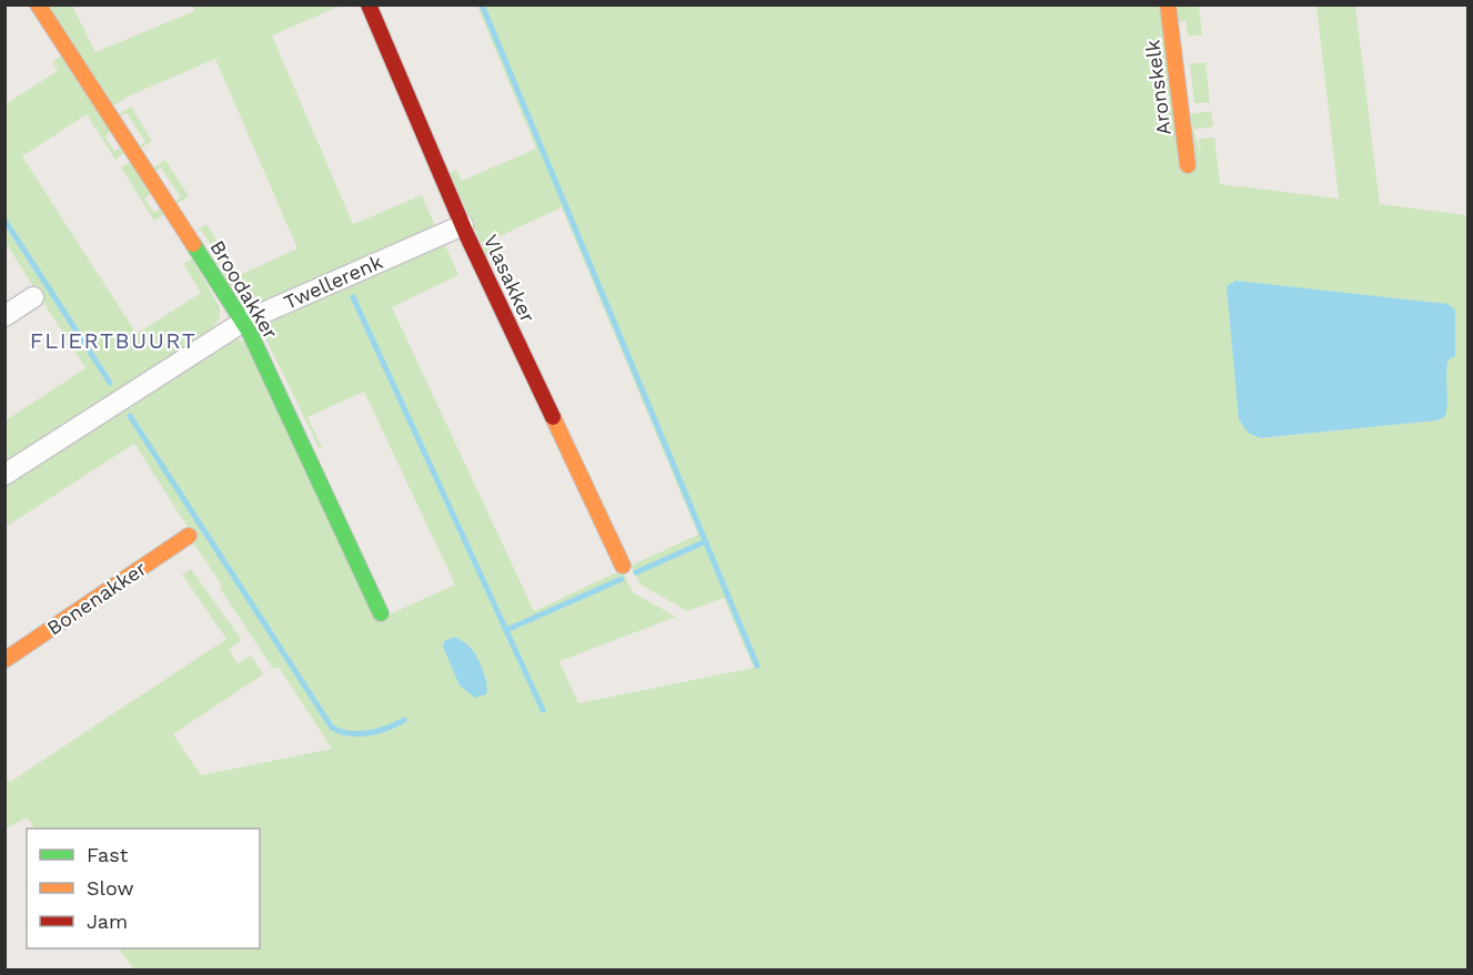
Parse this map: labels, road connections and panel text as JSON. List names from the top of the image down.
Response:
{
  "streets": {
    "street": [
      "Aronskelk",
      "Vlasakker",
      "Twellerenk",
      "Broodakker",
      "Bonenakker"
    ]
  },
  "crossings": [
    ["Vlasakker", "Twellerenk"],
    ["Twellerenk", "Broodakker"]
  ],
  "districts": ["FLIERTBUURT"],
  "legend": ["Fast", "Slow", "Jam"]
}
